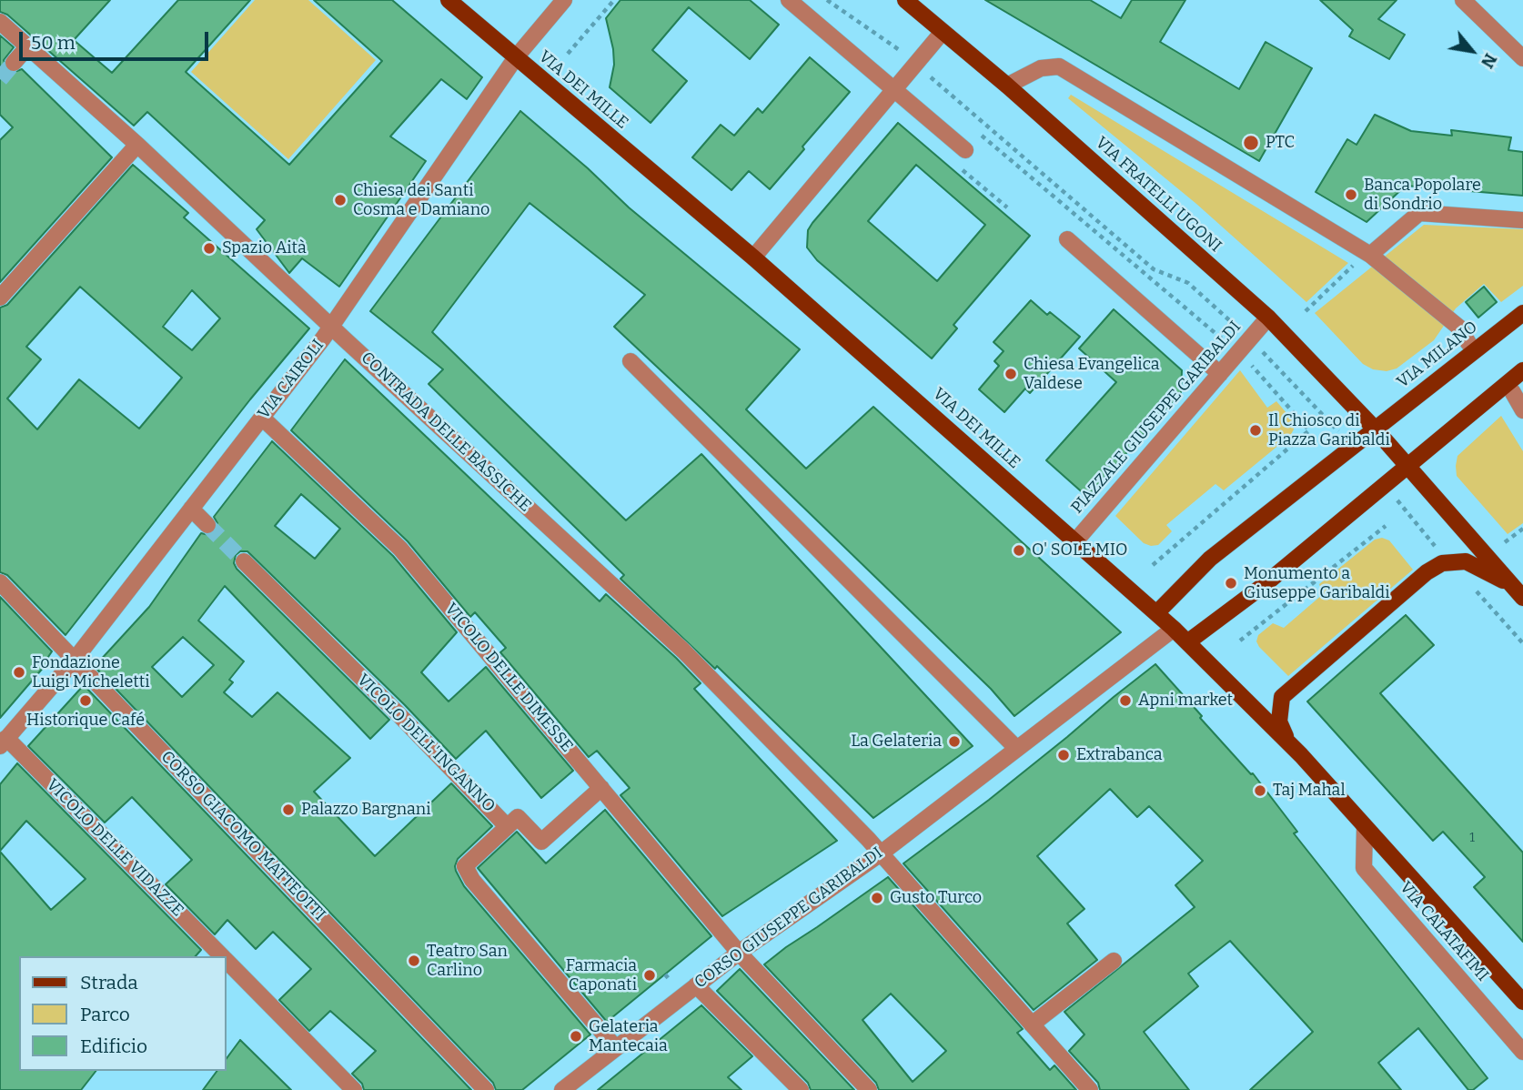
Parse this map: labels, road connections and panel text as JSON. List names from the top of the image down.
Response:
{
  "streets": {
    "main road": [
      "VIA DEI MILLE",
      "VIA FRATELLI UGONI",
      "VIA MILANO",
      "VIA CALATAFIMI"
    ],
    "street": [
      "VIA CAIROLI",
      "PIAZZALE GIUSEPPE GARIBALDI",
      "CONTRADA DELLE BASSICHE",
      "VICOLO DELLE DIMESSE",
      "VICOLO DELL'INGANNO",
      "CORSO GIACOMO MATTEOTTI",
      "VICOLO DELLE VIDAZZE",
      "CORSO GIUSEPPE GARIBALDI"
    ]
  },
  "crossings": [
    ["VIA DEI MILLE", "VIA CAIROLI"],
    ["VIA DEI MILLE", "PIAZZALE GIUSEPPE GARIBALDI"],
    ["VIA DEI MILLE", "CORSO GIUSEPPE GARIBALDI"],
    ["VIA DEI MILLE", "VIA CALATAFIMI"],
    ["VIA FRATELLI UGONI", "VIA MILANO"],
    ["VIA FRATELLI UGONI", "PIAZZALE GIUSEPPE GARIBALDI"],
    ["VIA CAIROLI", "CONTRADA DELLE BASSICHE"],
    ["VIA CAIROLI", "VICOLO DELLE DIMESSE"],
    ["VIA CAIROLI", "CORSO GIACOMO MATTEOTTI"],
    ["VIA CAIROLI", "VICOLO DELLE VIDAZZE"],
    ["CONTRADA DELLE BASSICHE", "CORSO GIUSEPPE GARIBALDI"],
    ["VICOLO DELLE DIMESSE", "CORSO GIUSEPPE GARIBALDI"],
    ["VICOLO DELL'INGANNO", "CORSO GIUSEPPE GARIBALDI"],
    ["CORSO GIUSEPPE GARIBALDI", "VIA CALATAFIMI"]
  ],
  "places": [
    "PTC",
    "Banca Popolare di Sondrio",
    "Chiesa dei Santi Cosma e Damiano",
    "Spazio Aità",
    "Chiesa Evangelica Valdese",
    "Il Chiosco di Piazza Garibaldi",
    "O' SOLE MIO",
    "Monumento a Giuseppe Garibaldi",
    "Fondazione Luigi Micheletti",
    "Historique Café",
    "Apni market",
    "La Gelateria",
    "Extrabanca",
    "Taj Mahal",
    "Palazzo Bargnani",
    "Gusto Turco",
    "Teatro San Carlino",
    "Farmacia Caponati",
    "Gelateria Mantecaia"
  ],
  "house_numbers": ["1"],
  "legend": ["Strada", "Parco", "Edificio"],
  "scale_bar": "50 m",
  "north": "bottom right"
}
